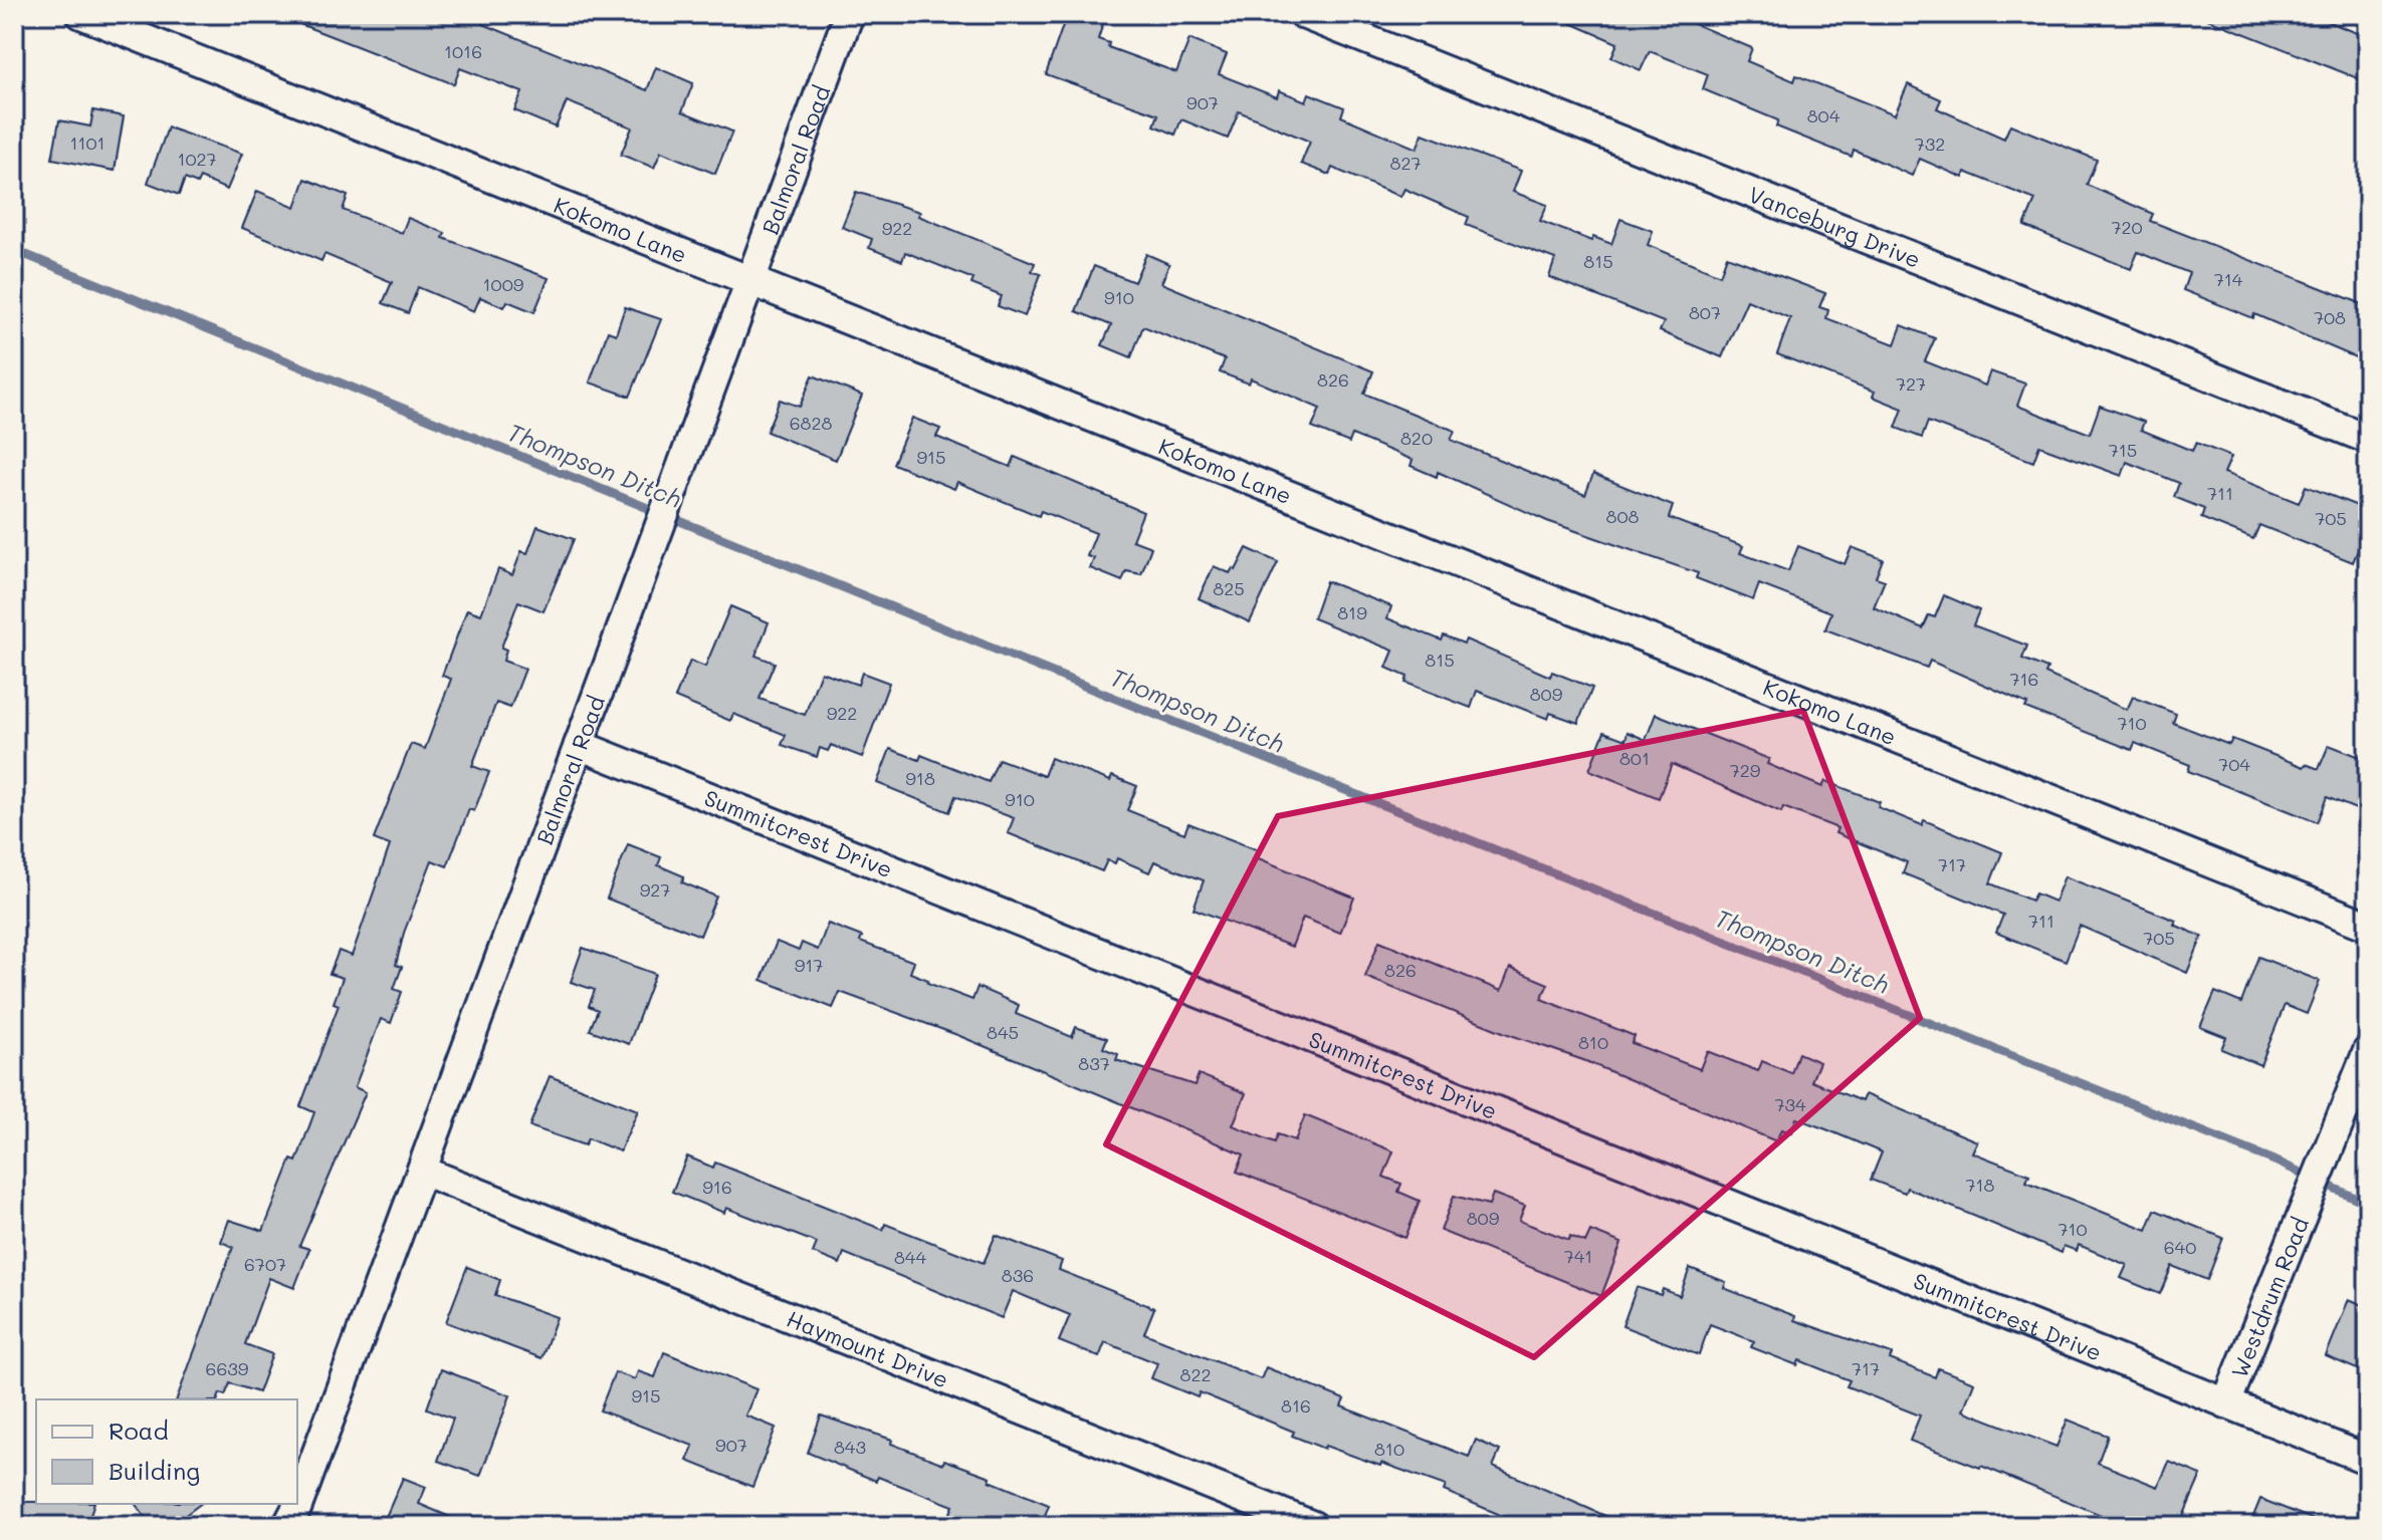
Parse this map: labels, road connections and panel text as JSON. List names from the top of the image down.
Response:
{
  "streets": {
    "street": [
      "Balmoral Road",
      "Vanceburg Drive",
      "Kokomo Lane",
      "Summitcrest Drive",
      "Westdrum Road",
      "Haymount Drive"
    ]
  },
  "crossings": [
    ["Balmoral Road", "Kokomo Lane"],
    ["Balmoral Road", "Summitcrest Drive"],
    ["Balmoral Road", "Haymount Drive"],
    ["Summitcrest Drive", "Westdrum Road"]
  ],
  "water": ["Thompson Ditch"],
  "house_numbers": [
    "1016",
    "907",
    "804",
    "1101",
    "732",
    "1027",
    "827",
    "720",
    "922",
    "815",
    "714",
    "1009",
    "910",
    "807",
    "708",
    "826",
    "727",
    "6828",
    "820",
    "715",
    "915",
    "711",
    "808",
    "705",
    "825",
    "819",
    "815",
    "716",
    "809",
    "922",
    "710",
    "801",
    "704",
    "729",
    "918",
    "910",
    "717",
    "927",
    "711",
    "705",
    "917",
    "826",
    "845",
    "810",
    "837",
    "734",
    "718",
    "916",
    "809",
    "710",
    "640",
    "741",
    "844",
    "6707",
    "836",
    "6639",
    "717",
    "822",
    "915",
    "816",
    "907",
    "843",
    "810"
  ],
  "legend": ["Road", "Building"]
}
